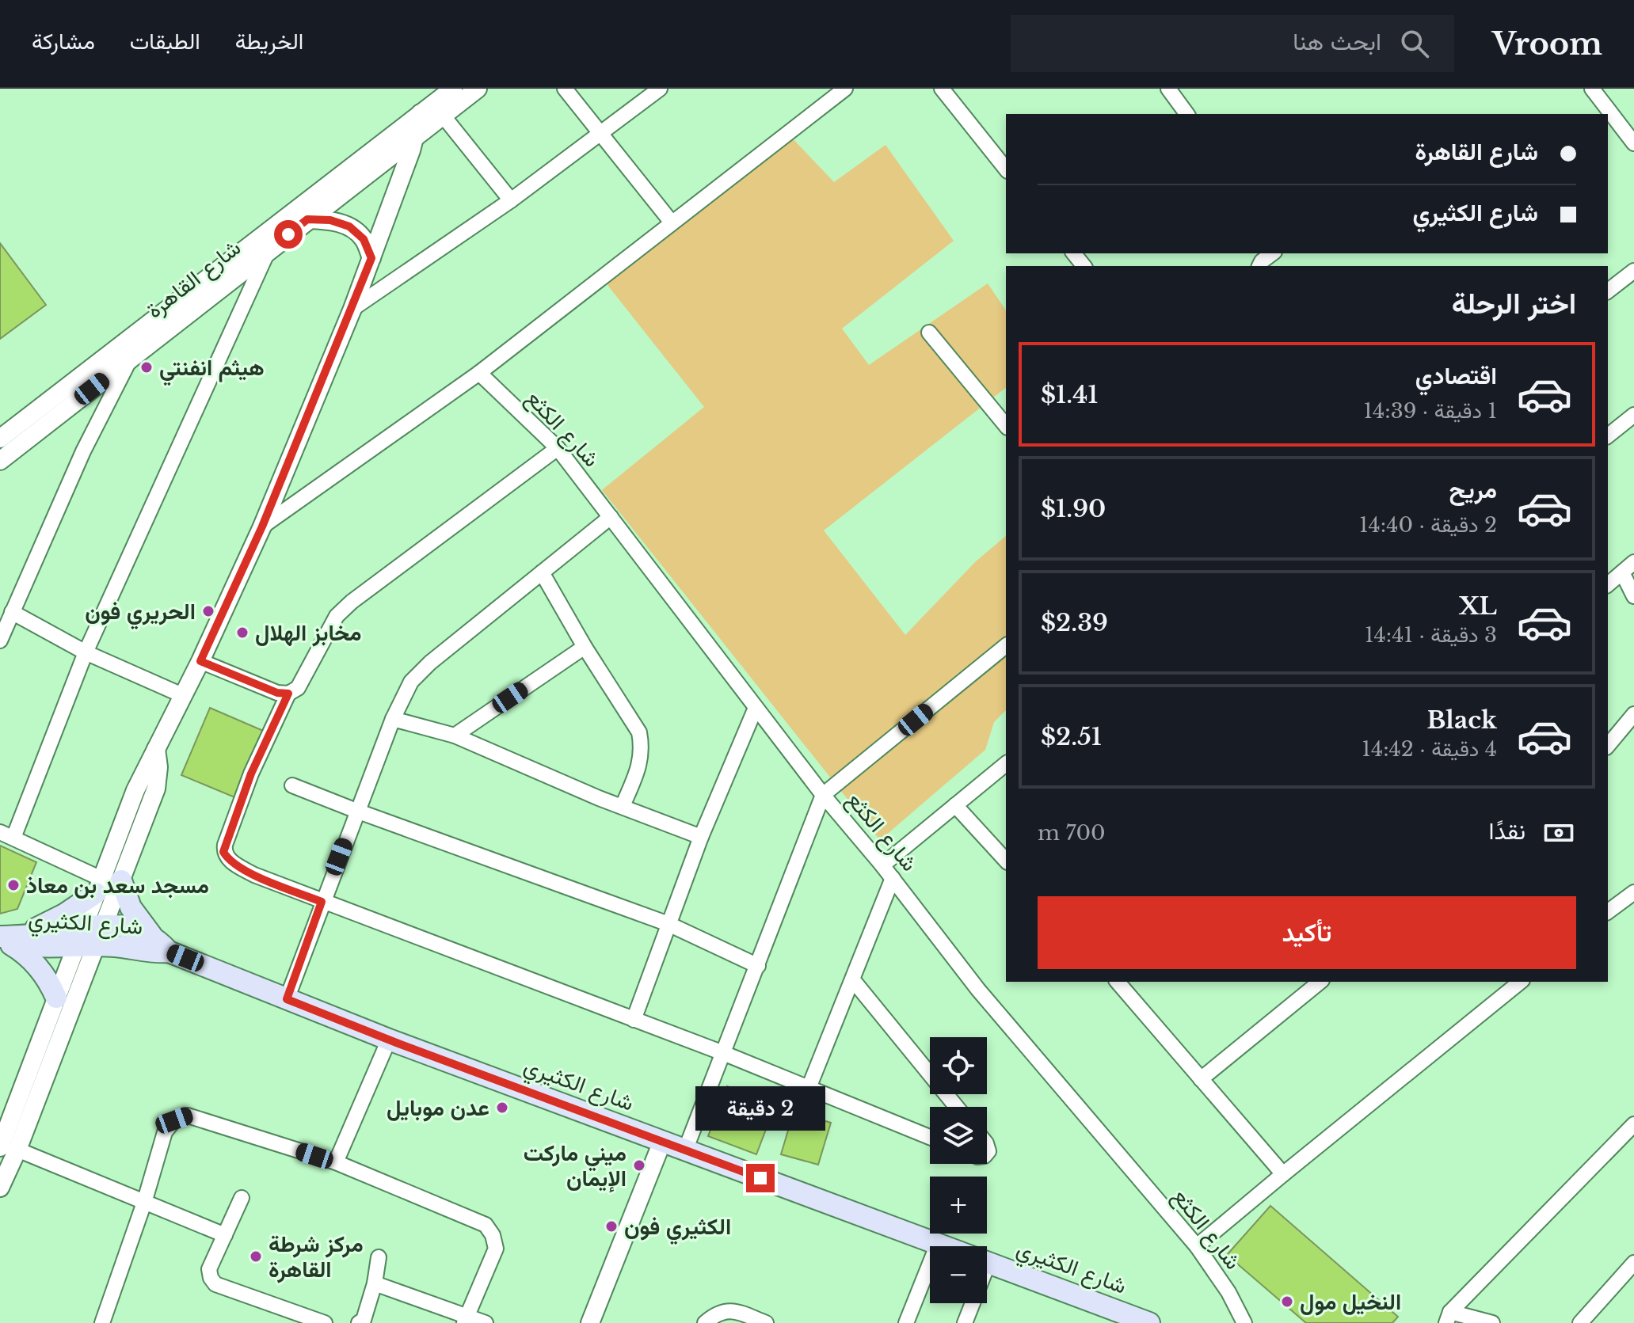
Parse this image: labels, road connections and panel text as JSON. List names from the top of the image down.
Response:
{
  "streets": {
    "main road": ["شارع الكثيري"],
    "street": ["شارع القاهرة", "شارع الكثع"]
  },
  "places": [
    "هيثم انفنتي",
    "الحريري فون",
    "مخابز الهلال",
    "مسجد سعد بن معاذ",
    "عدن موبايل",
    "ميني ماركت الإيمان",
    "الكثيري فون",
    "مركز شرطة القاهرة",
    "النخيل مول"
  ],
  "page": {
    "header": "Vroom",
    "search": "ابحث هنا",
    "nav": ["الخريطة", "الطبقات", "مشاركة"],
    "banner": ["شارع القاهرة", "شارع الكثيري"],
    "heading": "اختر الرحلة",
    "list": [
      {
        "name": "اقتصادي",
        "note": "1 دقيقة · 14:39",
        "value": "$1.41"
      },
      {
        "name": "مريح",
        "note": "2 دقيقة · 14:40",
        "value": "$1.90"
      },
      {
        "name": "XL",
        "note": "3 دقيقة · 14:41",
        "value": "$2.39"
      },
      {
        "name": "Black",
        "note": "4 دقيقة · 14:42",
        "value": "$2.51"
      }
    ],
    "pay": ["نقدًا", "700 m"],
    "buttons": "تأكيد",
    "map_buttons": ["+", "−"],
    "bubble": "2 دقيقة"
  }
}
